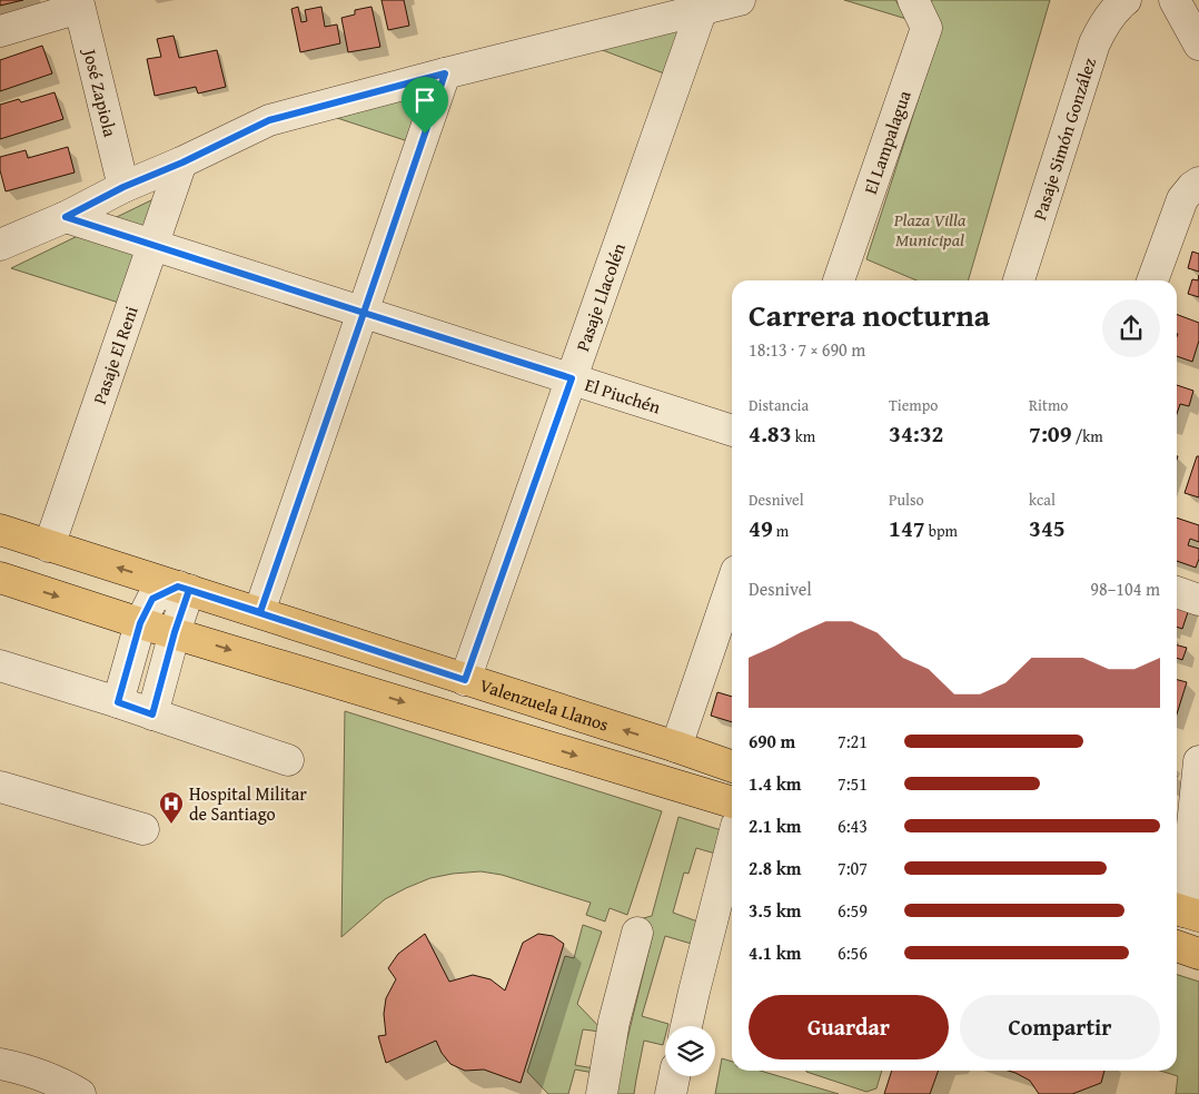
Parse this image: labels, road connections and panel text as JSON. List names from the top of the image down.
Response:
{
  "streets": {
    "main road": ["Valenzuela Llanos"],
    "street": [
      "José Zapiola",
      "Pasaje Simón González",
      "El Lampalagua",
      "Pasaje Llacolén",
      "Pasaje El Reni",
      "El Piuchén"
    ]
  },
  "crossings": [
    ["Pasaje Llacolén", "El Piuchén"],
    ["Pasaje Llacolén", "Valenzuela Llanos"],
    ["Pasaje El Reni", "El Piuchén"],
    ["Pasaje El Reni", "Valenzuela Llanos"]
  ],
  "parks": ["Plaza Villa Municipal"],
  "places": {
    "hospital": ["Hospital Militar de Santiago"]
  },
  "page": {
    "heading": ["Carrera nocturna", "18:13 · 7 × 690 m"],
    "stats": [
      ["Distancia", "4.83 km"],
      ["Tiempo", "34:32"],
      ["Ritmo", "7:09 /km"],
      ["Desnivel", "49 m"],
      ["Pulso", "147 bpm"],
      ["kcal", "345"]
    ],
    "chart": ["Desnivel", "98–104 m"],
    "list": [
      {
        "name": "690 m",
        "note": "7:21"
      },
      {
        "name": "1.4 km",
        "note": "7:51"
      },
      {
        "name": "2.1 km",
        "note": "6:43"
      },
      {
        "name": "2.8 km",
        "note": "7:07"
      },
      {
        "name": "3.5 km",
        "note": "6:59"
      },
      {
        "name": "4.1 km",
        "note": "6:56"
      }
    ],
    "buttons": ["Guardar", "Compartir"]
  }
}
